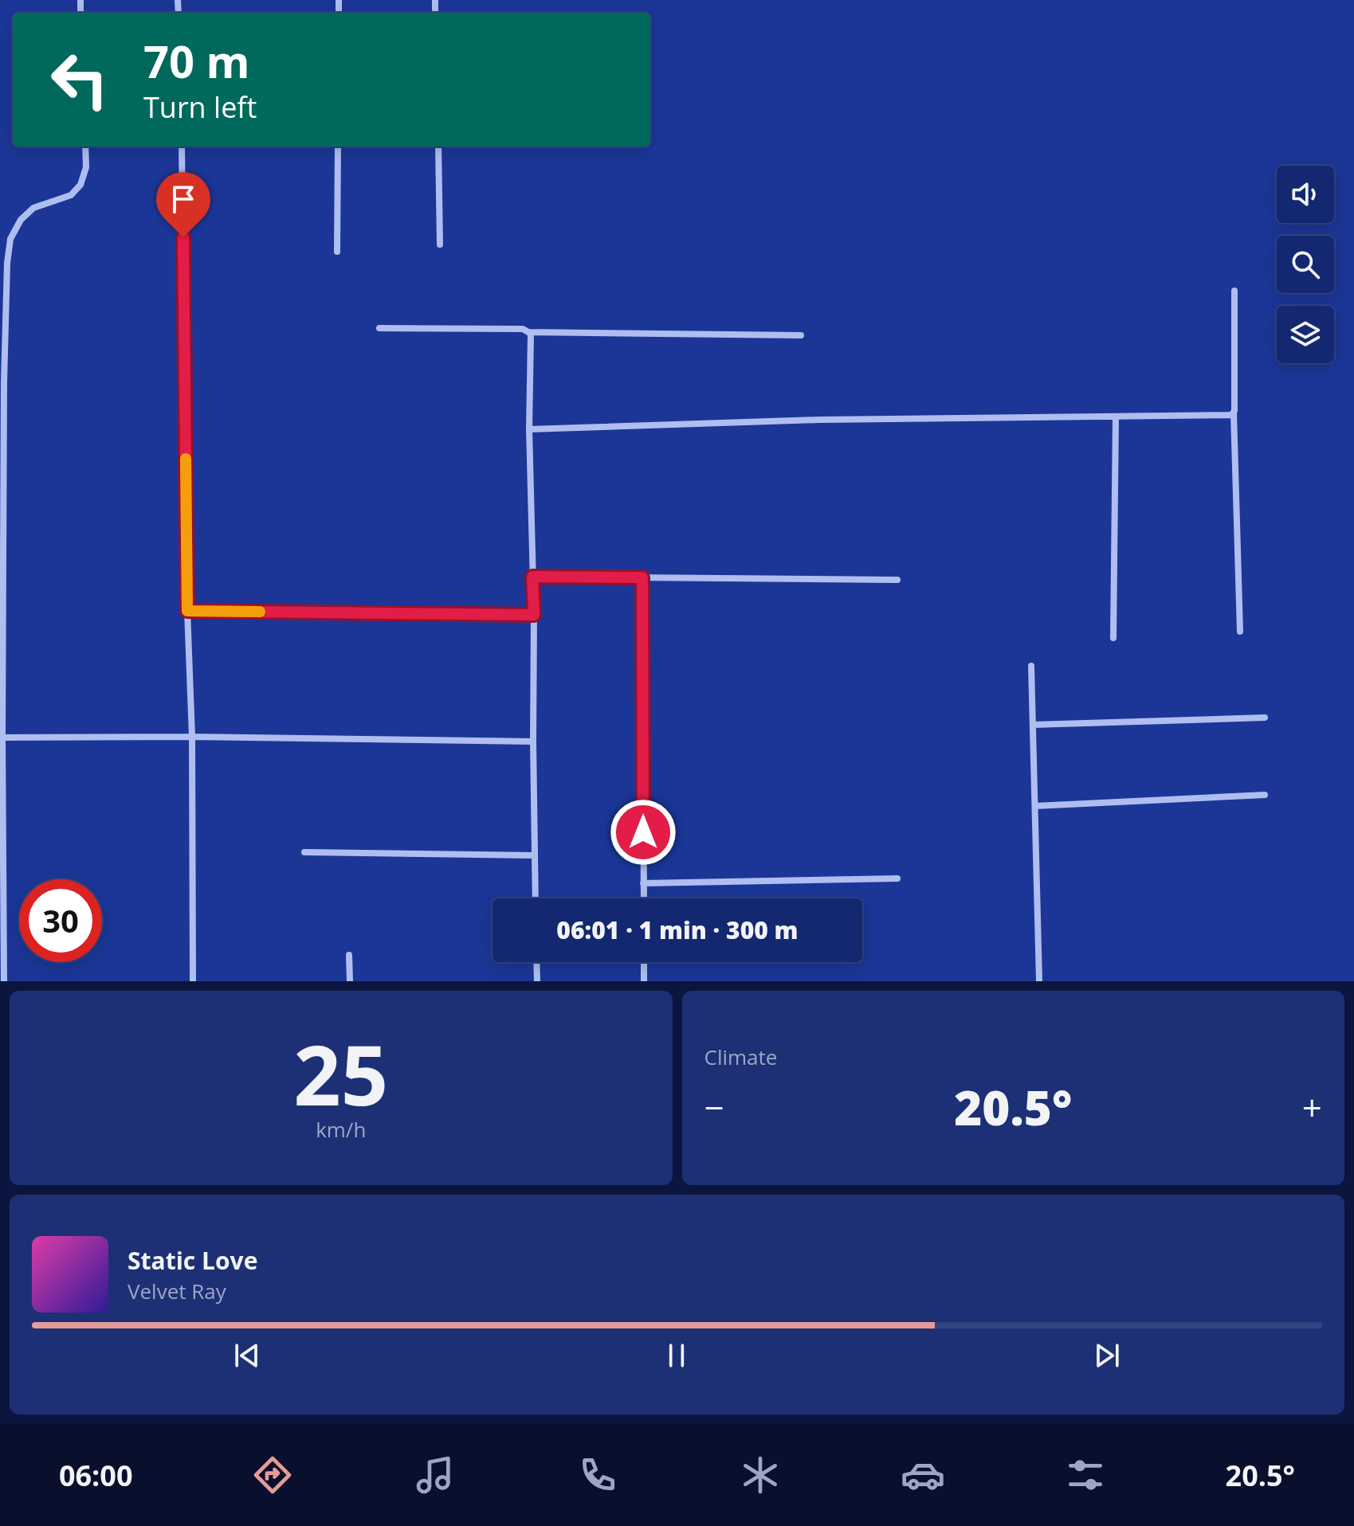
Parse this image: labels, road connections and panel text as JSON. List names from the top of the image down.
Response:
{
  "page": {
    "turn": ["70 m", "Turn left"],
    "limit": "30",
    "trip": "06:01 · 1 min · 300 m",
    "tile": [
      ["25", "km/h"],
      "Climate"
    ],
    "heat": ["−", "20.5°", "+"],
    "song": ["Static Love", "Velvet Ray"],
    "tabs": ["06:00", "20.5°"]
  }
}
